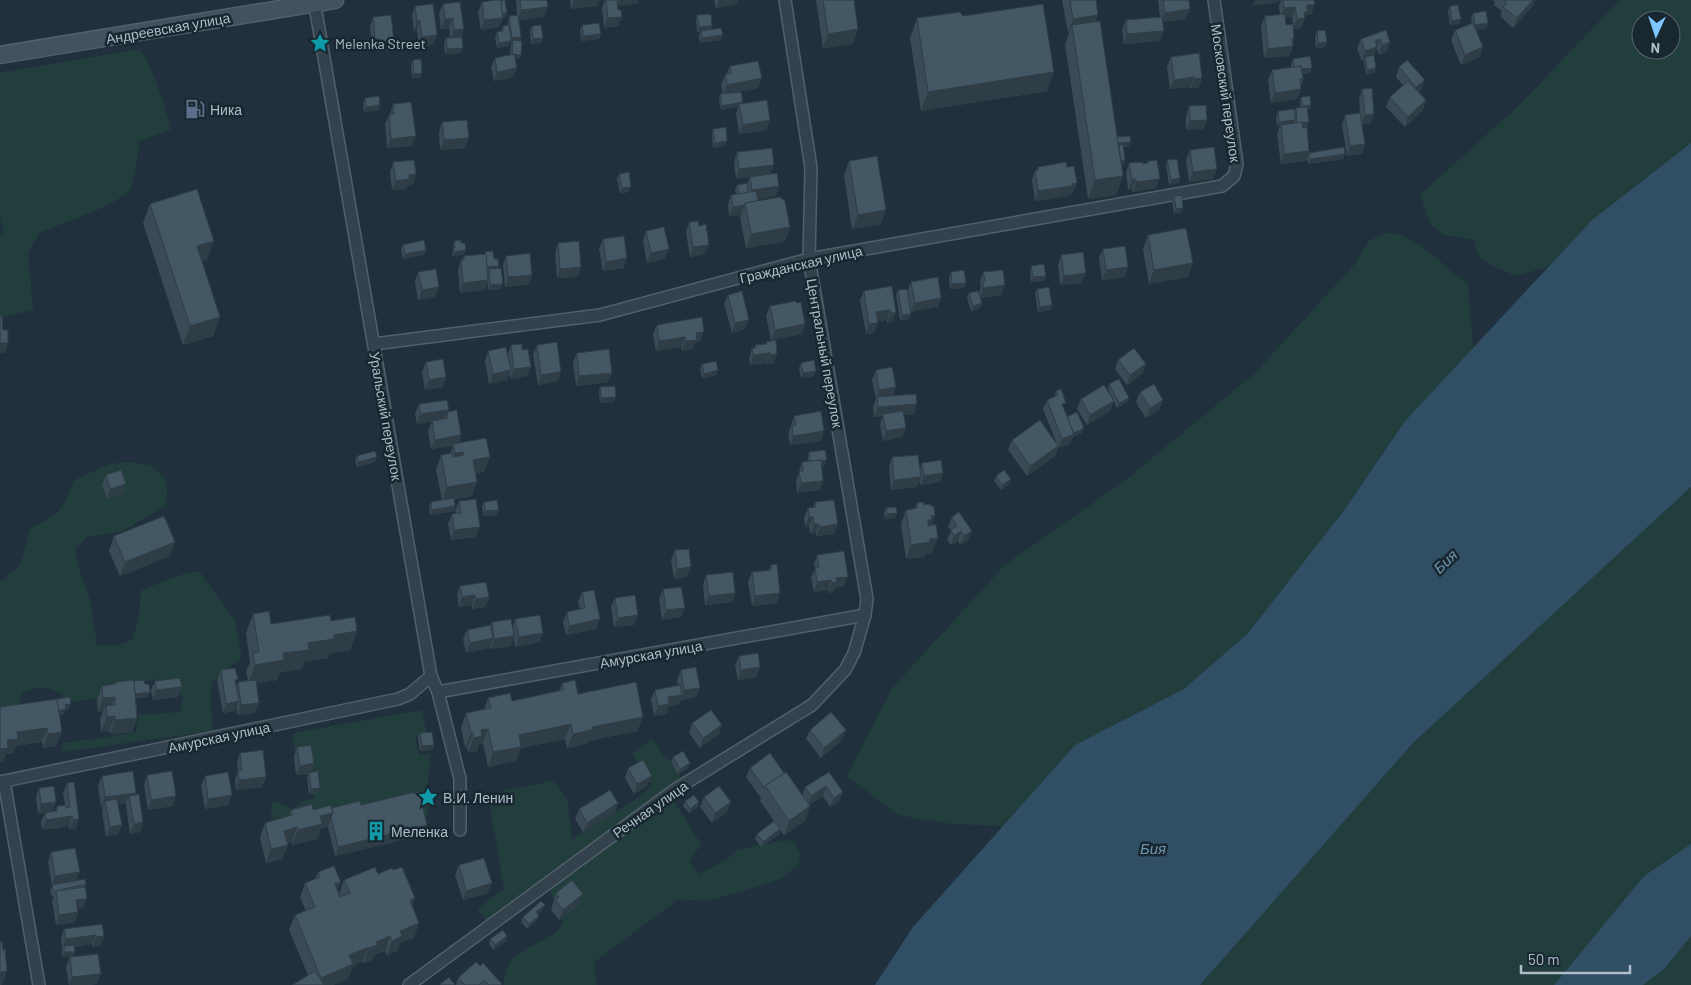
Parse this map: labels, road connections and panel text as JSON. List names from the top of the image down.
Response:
{
  "streets": {
    "street": [
      "Андреевская улица",
      "Московский переулок",
      "Гражданская улица",
      "Центральный переулок",
      "Уральский переулок",
      "Амурская улица",
      "Речная улица"
    ]
  },
  "crossings": [
    ["Андреевская улица", "Уральский переулок"],
    ["Московский переулок", "Гражданская улица"],
    ["Гражданская улица", "Центральный переулок"],
    ["Гражданская улица", "Уральский переулок"],
    ["Центральный переулок", "Амурская улица"],
    ["Центральный переулок", "Речная улица"],
    ["Уральский переулок", "Амурская улица"],
    ["Амурская улица", "Речная улица"]
  ],
  "water": ["Бия"],
  "places": {
    "place": ["Melenka Street", "В.И. Ленин"],
    "fuel station": ["Ника"],
    "building": ["Меленка"]
  },
  "scale_bar": "50 m",
  "north": "bottom"
}
